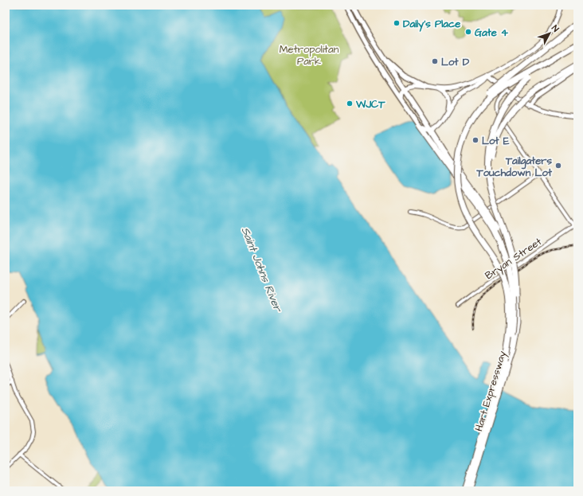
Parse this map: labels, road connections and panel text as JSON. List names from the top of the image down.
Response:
{
  "streets": {
    "highway": ["Hart Expressway"],
    "street": ["Bryan Street"]
  },
  "water": ["Saint Johns River"],
  "parks": ["Metropolitan Park"],
  "places": [
    "Daily's Place",
    "Gate 4",
    "Lot D",
    "WJCT",
    "Lot E",
    "Tailgaters Touchdown Lot"
  ],
  "north": "top right"
}
